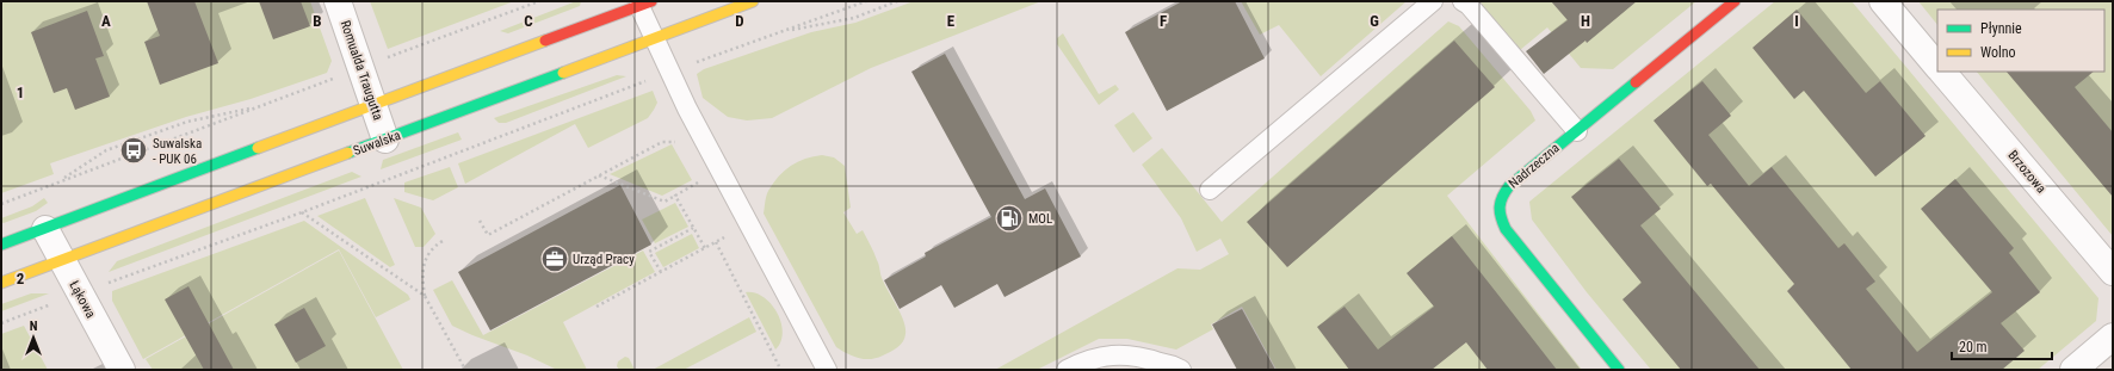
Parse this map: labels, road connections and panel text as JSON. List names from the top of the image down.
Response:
{
  "streets": {
    "street": [
      "Romualda Traugutta",
      "Suwalska",
      "Nadrzeczna",
      "Brzozowa",
      "Łąkowa"
    ]
  },
  "crossings": [
    ["Romualda Traugutta", "Suwalska"],
    ["Suwalska", "Łąkowa"]
  ],
  "places": {
    "bus stop": ["Suwalska - PUK 06"],
    "fuel station": ["MOL"],
    "office": ["Urząd Pracy"]
  },
  "legend": ["Płynnie", "Wolno"],
  "scale_bar": "20 m",
  "north": "top",
  "grid": {
    "columns": [
      "A",
      "B",
      "C",
      "D",
      "E",
      "F",
      "G",
      "H",
      "I"
    ],
    "rows": ["1", "2"]
  }
}
